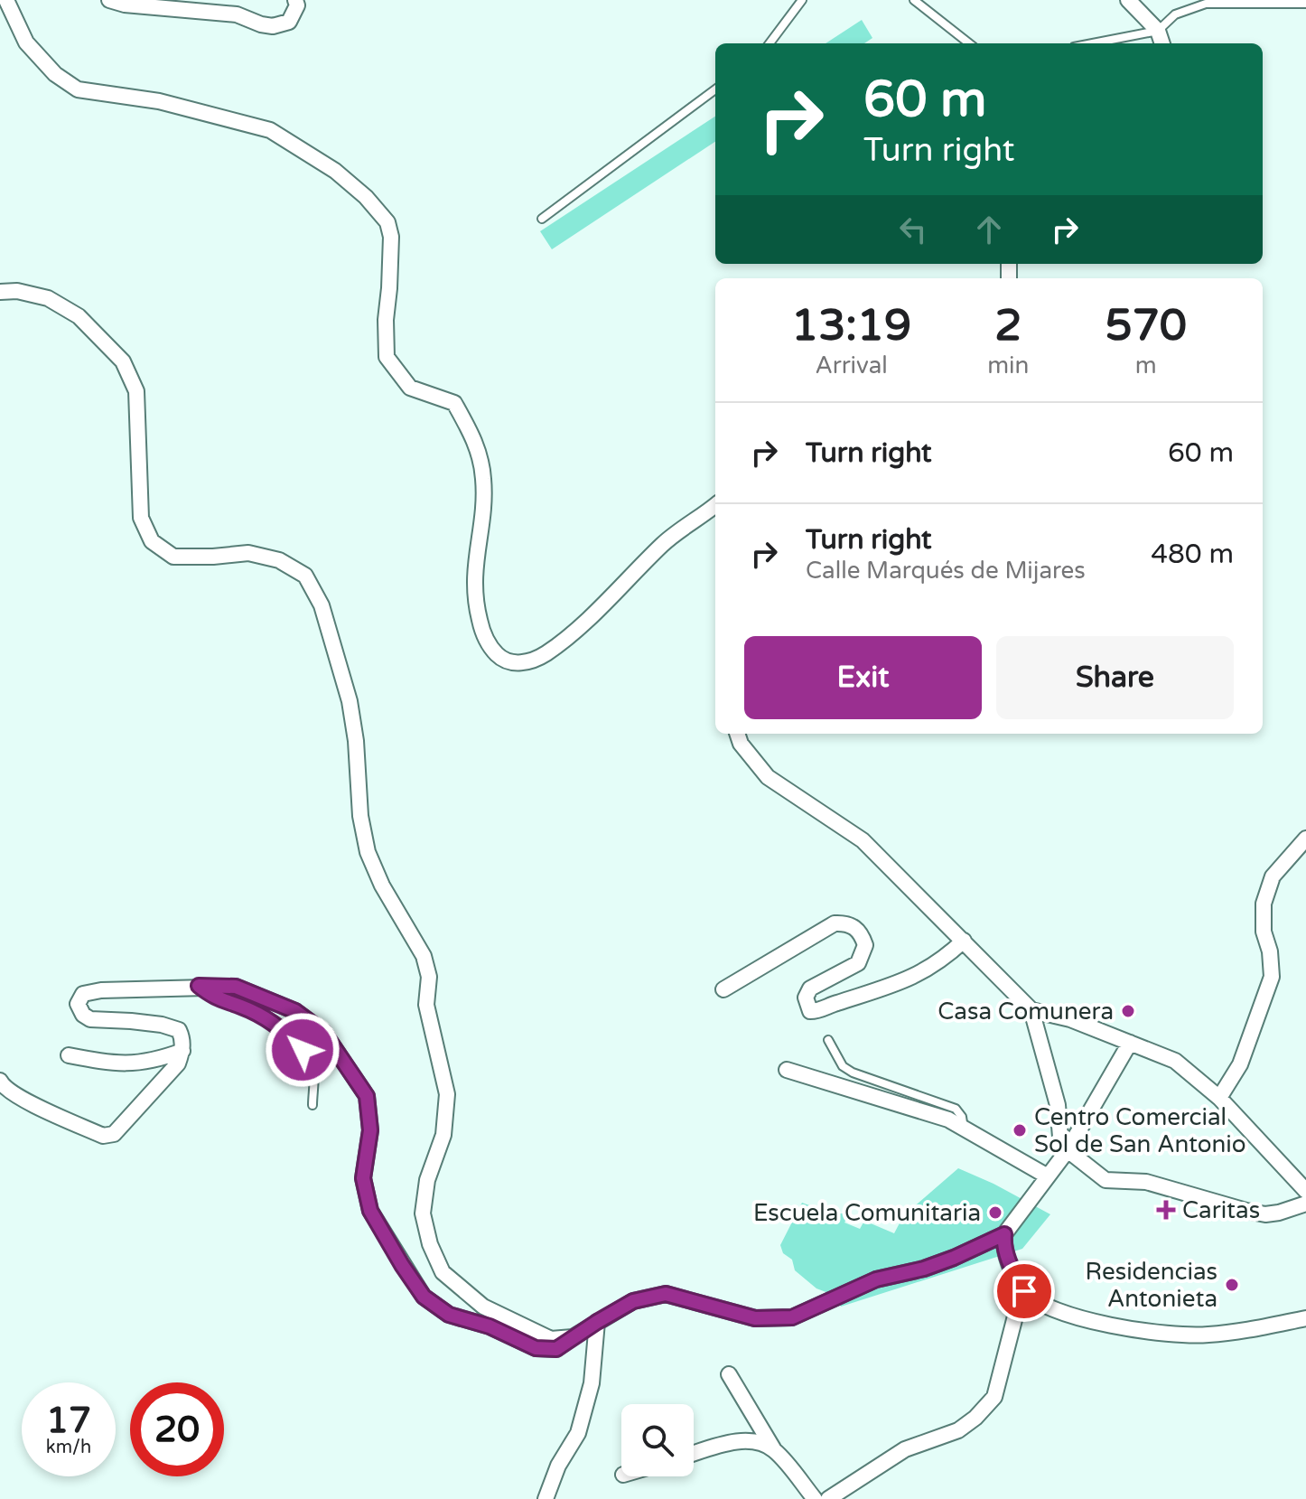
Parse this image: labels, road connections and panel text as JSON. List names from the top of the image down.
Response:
{
  "places": {
    "other": [
      "Casa Comunera",
      "Centro Comercial Sol de San Antonio",
      "Escuela Comunitaria",
      "Residencias Antonieta"
    ],
    "health": ["Caritas"]
  },
  "page": {
    "turn": ["60 m", "Turn right"],
    "eta": [
      "13:19",
      "Arrival",
      "2",
      "min",
      "570",
      "m"
    ],
    "list": [
      {
        "name": "Turn right",
        "value": "60 m"
      },
      {
        "name": "Turn right",
        "note": "Calle Marqués de Mijares",
        "value": "480 m"
      }
    ],
    "buttons": ["Exit", "Share"],
    "speed": "17 km/h",
    "limit": "20"
  }
}
